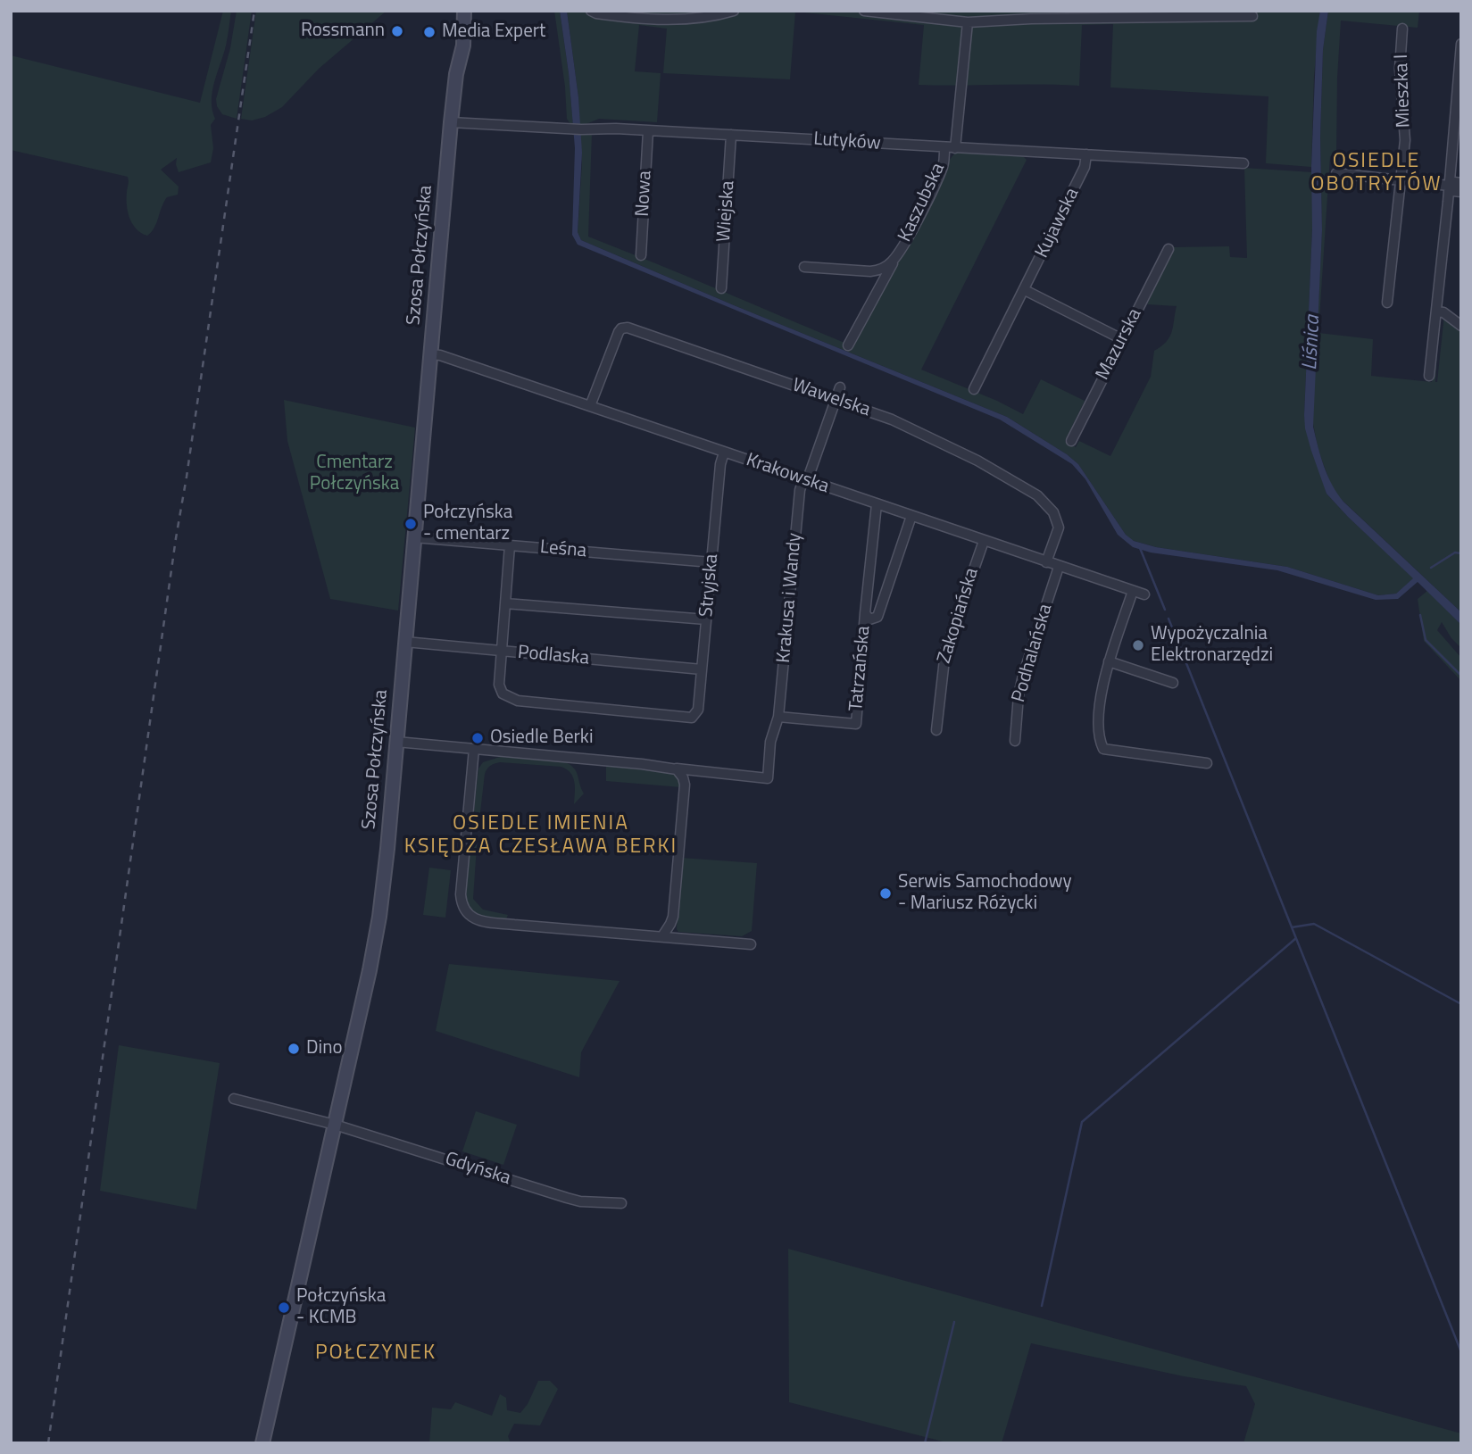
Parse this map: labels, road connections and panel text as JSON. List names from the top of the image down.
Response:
{
  "streets": {
    "main road": ["Szosa Połczyńska"],
    "street": [
      "Mieszka I",
      "Lutyków",
      "Nowa",
      "Kaszubska",
      "Wiejska",
      "Kujawska",
      "Mazurska",
      "Wawelska",
      "Krakowska",
      "Leśna",
      "Stryjska",
      "Krakusa i Wandy",
      "Zakopiańska",
      "Podhalańska",
      "Podlaska",
      "Tatrzańska",
      "Gdyńska"
    ]
  },
  "crossings": [
    ["Lutyków", "Nowa"],
    ["Lutyków", "Kaszubska"],
    ["Lutyków", "Wiejska"],
    ["Lutyków", "Kujawska"],
    ["Lutyków", "Szosa Połczyńska"],
    ["Szosa Połczyńska", "Krakowska"],
    ["Szosa Połczyńska", "Leśna"],
    ["Szosa Połczyńska", "Podlaska"],
    ["Szosa Połczyńska", "Gdyńska"],
    ["Wawelska", "Krakowska"],
    ["Wawelska", "Krakusa i Wandy"],
    ["Krakowska", "Stryjska"],
    ["Krakowska", "Krakusa i Wandy"],
    ["Krakowska", "Zakopiańska"],
    ["Krakowska", "Podhalańska"],
    ["Krakowska", "Tatrzańska"],
    ["Leśna", "Stryjska"],
    ["Stryjska", "Podlaska"],
    ["Krakusa i Wandy", "Tatrzańska"]
  ],
  "districts": ["OSIEDLE OBOTRYTÓW", "OSIEDLE IMIENIA KSIĘDZA CZESŁAWA BERKI", "POŁCZYNEK"],
  "water": ["Liśnica"],
  "parks": ["Cmentarz Połczyńska"],
  "places": [
    "Rossmann",
    "Media Expert",
    "Połczyńska - cmentarz",
    "Wypożyczalnia Elektronarzędzi",
    "Osiedle Berki",
    "Serwis Samochodowy - Mariusz Różycki",
    "Dino",
    "Połczyńska - KCMB"
  ]
}
